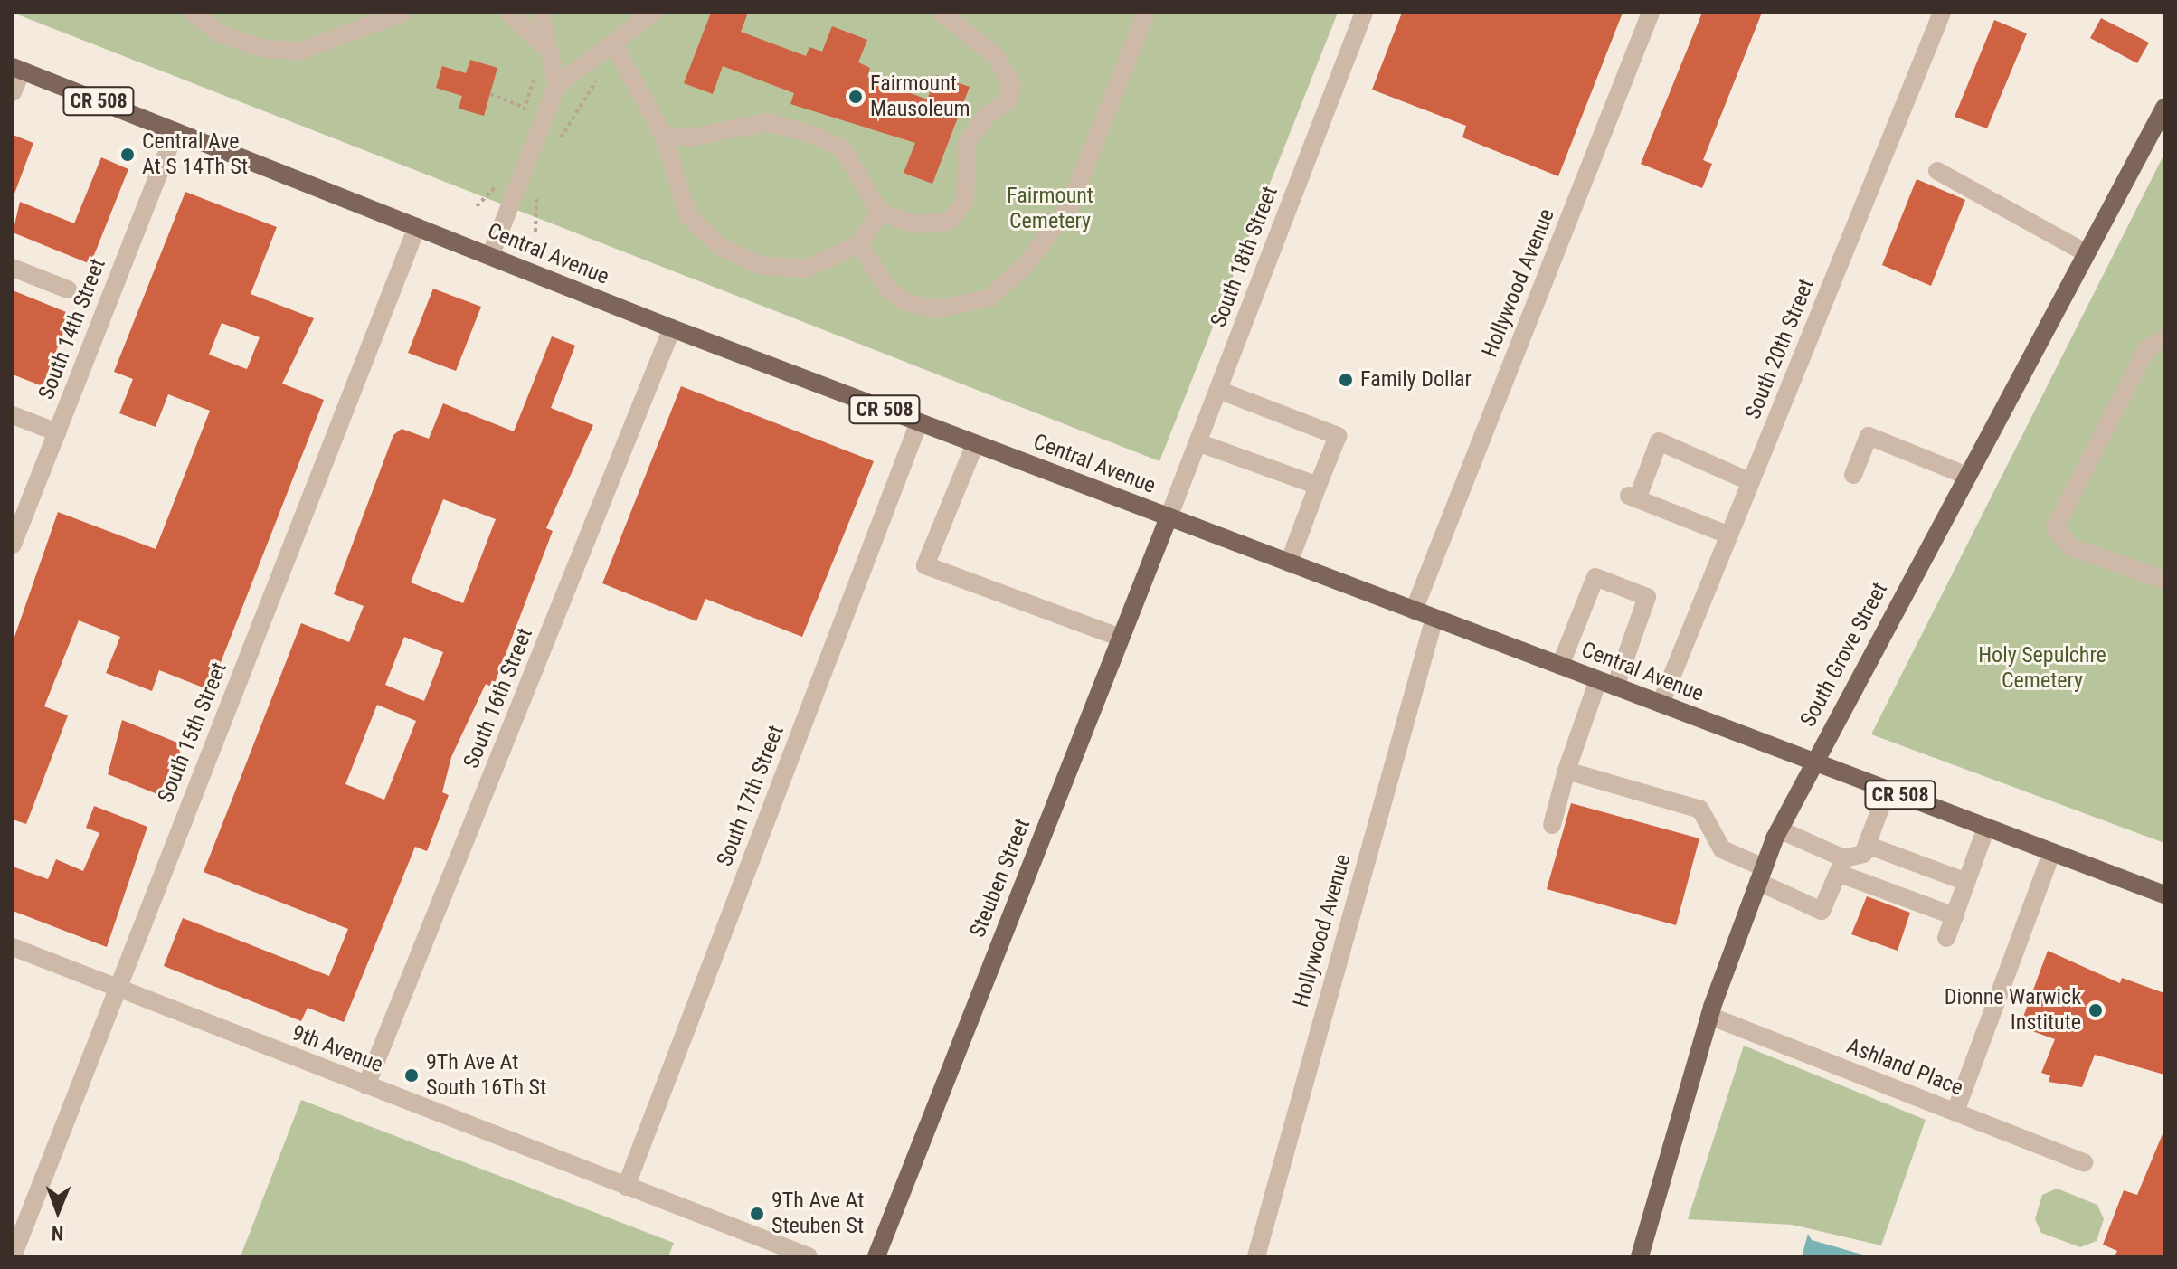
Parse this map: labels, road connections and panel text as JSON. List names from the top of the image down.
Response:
{
  "streets": {
    "main road": [
      "CR 508",
      "Central Avenue",
      "South Grove Street",
      "Steuben Street"
    ],
    "street": [
      "South 18th Street",
      "Hollywood Avenue",
      "South 14th Street",
      "South 20th Street",
      "South 16th Street",
      "South 15th Street",
      "South 17th Street",
      "9th Avenue",
      "Ashland Place"
    ]
  },
  "crossings": [
    ["Central Avenue", "South 18th Street"],
    ["Central Avenue", "Hollywood Avenue"],
    ["Central Avenue", "South 14th Street"],
    ["Central Avenue", "South 20th Street"],
    ["Central Avenue", "South Grove Street"],
    ["Central Avenue", "South 16th Street"],
    ["Central Avenue", "South 15th Street"],
    ["Central Avenue", "South 17th Street"],
    ["Central Avenue", "Steuben Street"],
    ["South 18th Street", "Steuben Street"],
    ["South Grove Street", "Ashland Place"],
    ["South 16th Street", "9th Avenue"],
    ["South 15th Street", "9th Avenue"],
    ["South 17th Street", "9th Avenue"]
  ],
  "parks": ["Fairmount Cemetery", "Holy Sepulchre Cemetery"],
  "places": [
    "Fairmount Mausoleum",
    "Central Ave At S 14Th St",
    "Family Dollar",
    "Dionne Warwick Institute",
    "9Th Ave At South 16Th St",
    "9Th Ave At Steuben St"
  ],
  "north": "bottom"
}
